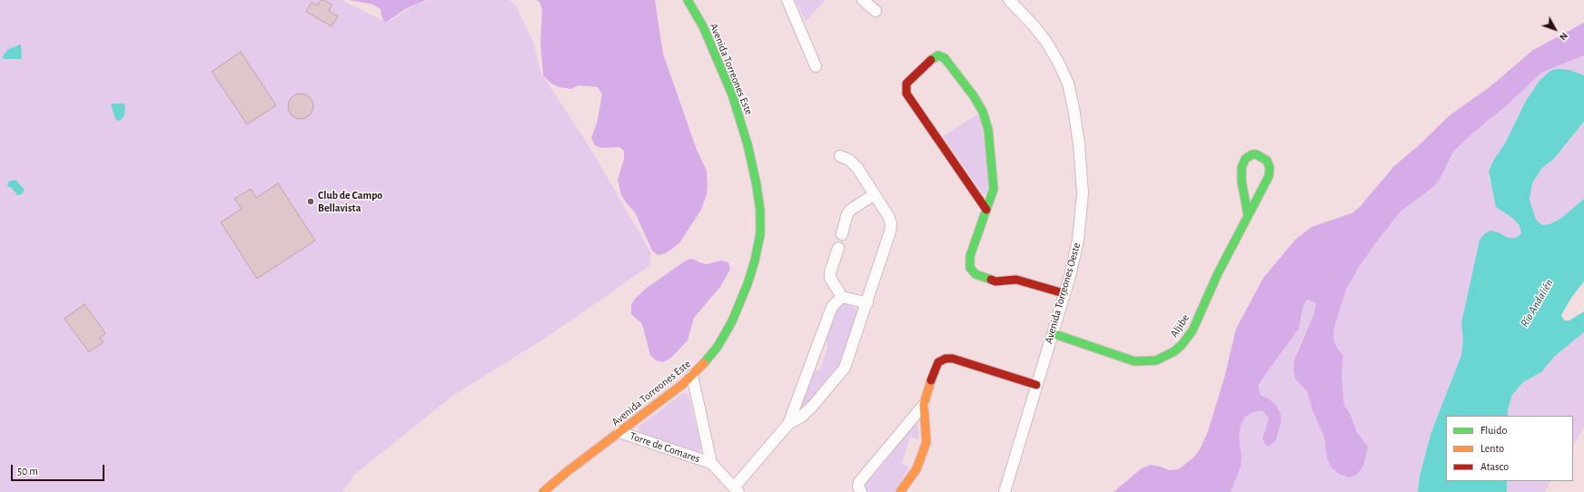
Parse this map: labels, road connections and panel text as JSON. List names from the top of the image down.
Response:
{
  "streets": {
    "street": [
      "Avenida Torreones Este",
      "Avenida Torreones Oeste",
      "Aljibe",
      "Torre de Comares"
    ]
  },
  "crossings": [
    ["Avenida Torreones Este", "Torre de Comares"],
    ["Avenida Torreones Oeste", "Aljibe"]
  ],
  "water": ["Río Andalién"],
  "places": ["Club de Campo Bellavista"],
  "legend": ["Fluido", "Lento", "Atasco"],
  "scale_bar": "50 m",
  "north": "bottom right"
}
